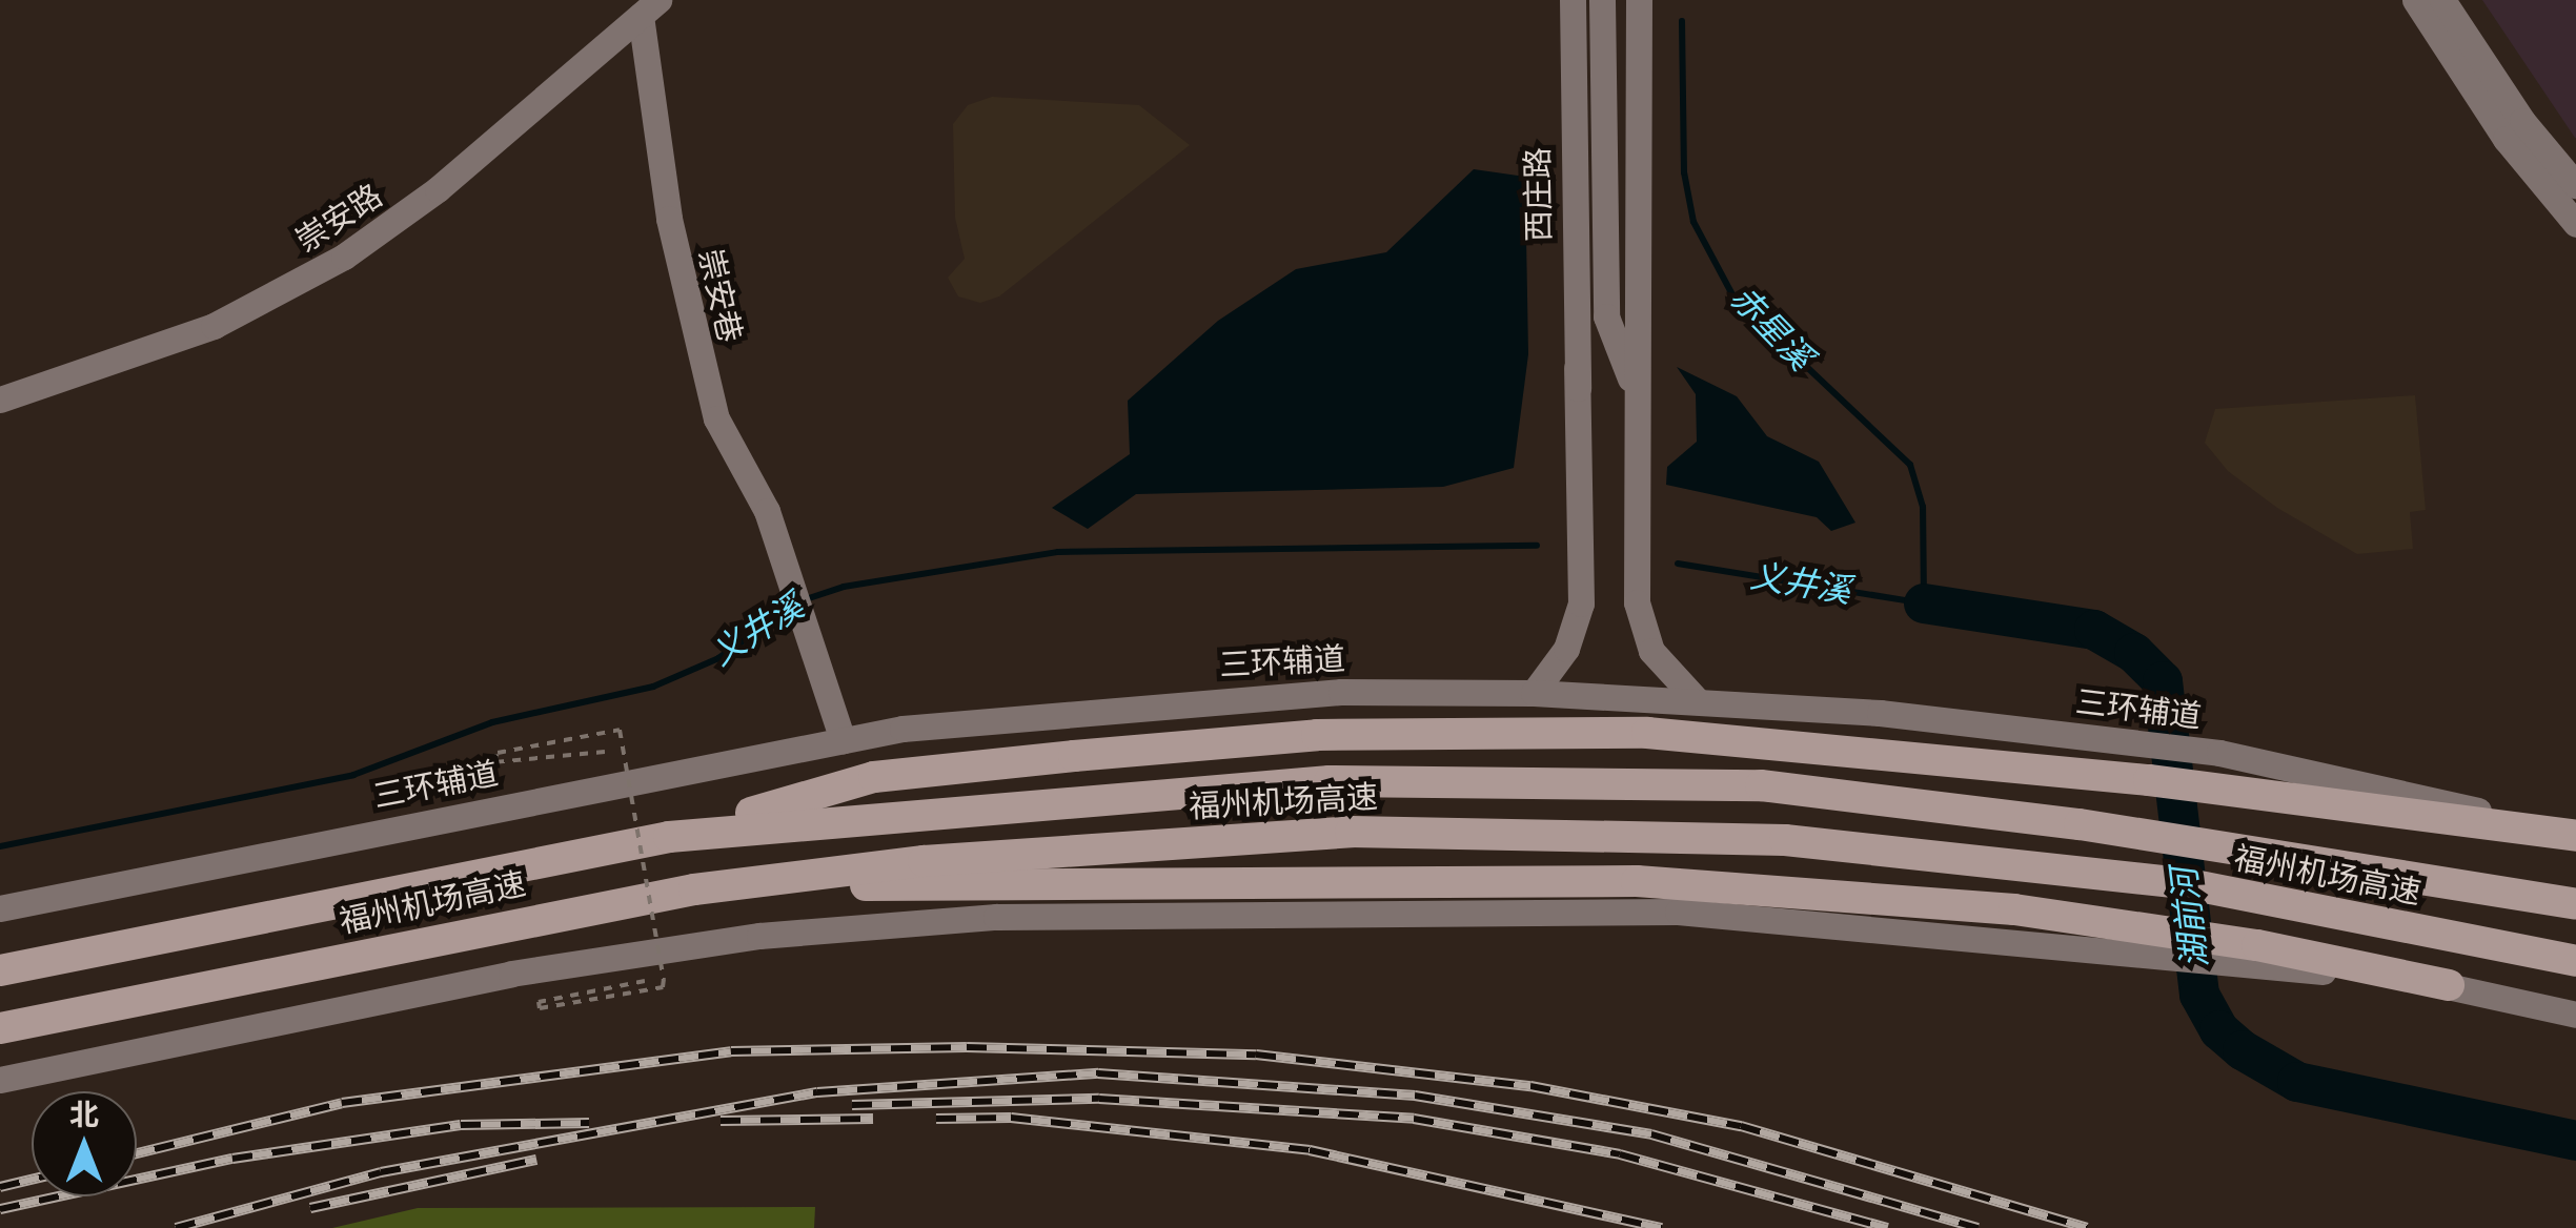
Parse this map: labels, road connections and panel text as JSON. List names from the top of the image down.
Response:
{
  "streets": {
    "highway": ["福州机场高速"],
    "main road": [
      "西庄路",
      "崇安路",
      "崇安巷",
      "三环辅道"
    ]
  },
  "crossings": [
    ["西庄路", "三环辅道"],
    ["崇安路", "崇安巷"],
    ["崇安巷", "三环辅道"]
  ],
  "water": ["赤星溪", "义井溪", "湖前河"],
  "north": "top"
}
